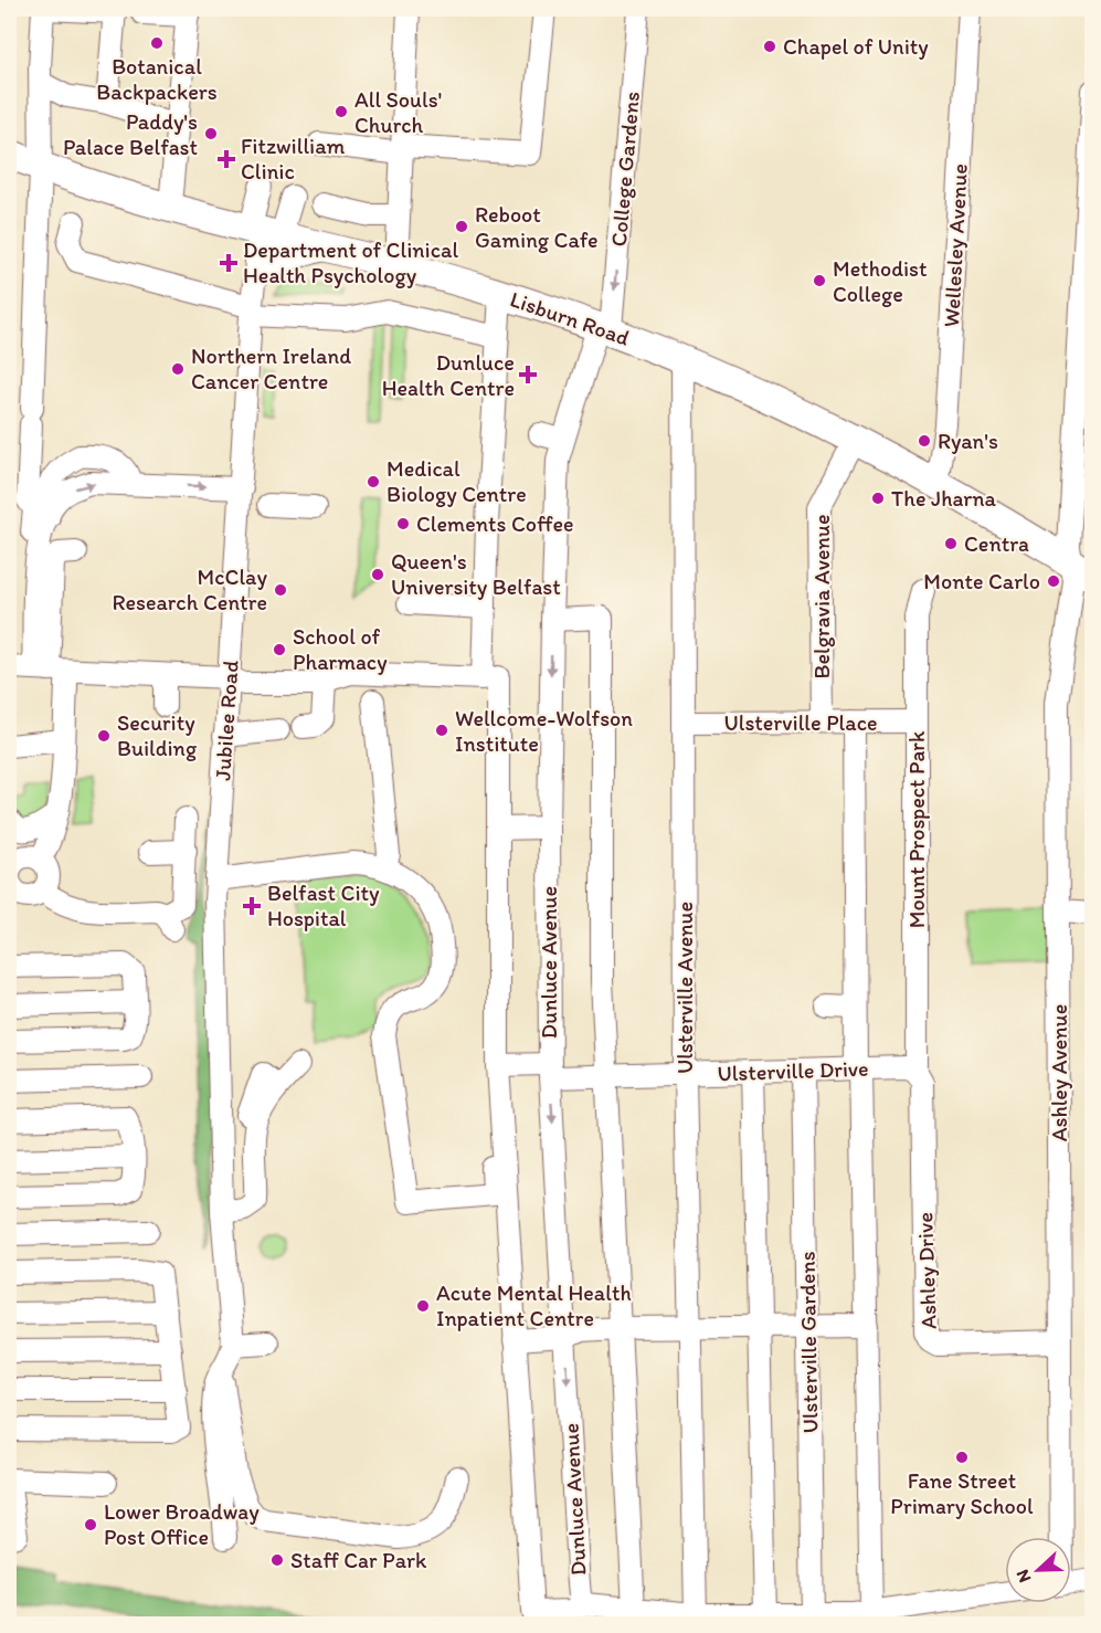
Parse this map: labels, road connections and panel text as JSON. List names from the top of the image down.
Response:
{
  "streets": {
    "main road": ["Lisburn Road"],
    "street": [
      "College Gardens",
      "Wellesley Avenue",
      "Belgravia Avenue",
      "Jubilee Road",
      "Ulsterville Place",
      "Mount Prospect Park",
      "Dunluce Avenue",
      "Ulsterville Avenue",
      "Ulsterville Drive",
      "Ashley Avenue",
      "Ashley Drive",
      "Ulsterville Gardens"
    ]
  },
  "crossings": [
    ["College Gardens", "Lisburn Road"],
    ["College Gardens", "Dunluce Avenue"],
    ["Wellesley Avenue", "Lisburn Road"],
    ["Lisburn Road", "Belgravia Avenue"],
    ["Lisburn Road", "Jubilee Road"],
    ["Lisburn Road", "Dunluce Avenue"],
    ["Lisburn Road", "Ulsterville Avenue"],
    ["Lisburn Road", "Ashley Avenue"],
    ["Belgravia Avenue", "Ulsterville Place"],
    ["Ulsterville Place", "Mount Prospect Park"],
    ["Ulsterville Place", "Ulsterville Avenue"],
    ["Mount Prospect Park", "Ulsterville Drive"],
    ["Mount Prospect Park", "Ashley Drive"],
    ["Dunluce Avenue", "Ulsterville Drive"],
    ["Ulsterville Avenue", "Ulsterville Drive"],
    ["Ulsterville Drive", "Ashley Drive"],
    ["Ulsterville Drive", "Ulsterville Gardens"],
    ["Ashley Avenue", "Ashley Drive"]
  ],
  "one_way": ["College Gardens"],
  "places": {
    "other": [
      "Botanical Backpackers",
      "Chapel of Unity",
      "All Souls' Church",
      "Paddy's Palace Belfast",
      "Reboot Gaming Cafe",
      "Methodist College",
      "Northern Ireland Cancer Centre",
      "Ryan's",
      "Medical Biology Centre",
      "The Jharna",
      "Clements Coffee",
      "Centra",
      "Queen's University Belfast",
      "Monte Carlo",
      "McClay Research Centre",
      "School of Pharmacy",
      "Wellcome-Wolfson Institute",
      "Security Building",
      "Acute Mental Health Inpatient Centre",
      "Fane Street Primary School",
      "Lower Broadway Post Office",
      "Staff Car Park"
    ],
    "health": [
      "Fitzwilliam Clinic",
      "Department of Clinical Health Psychology",
      "Dunluce Health Centre",
      "Belfast City Hospital"
    ]
  },
  "north": "left"
}
